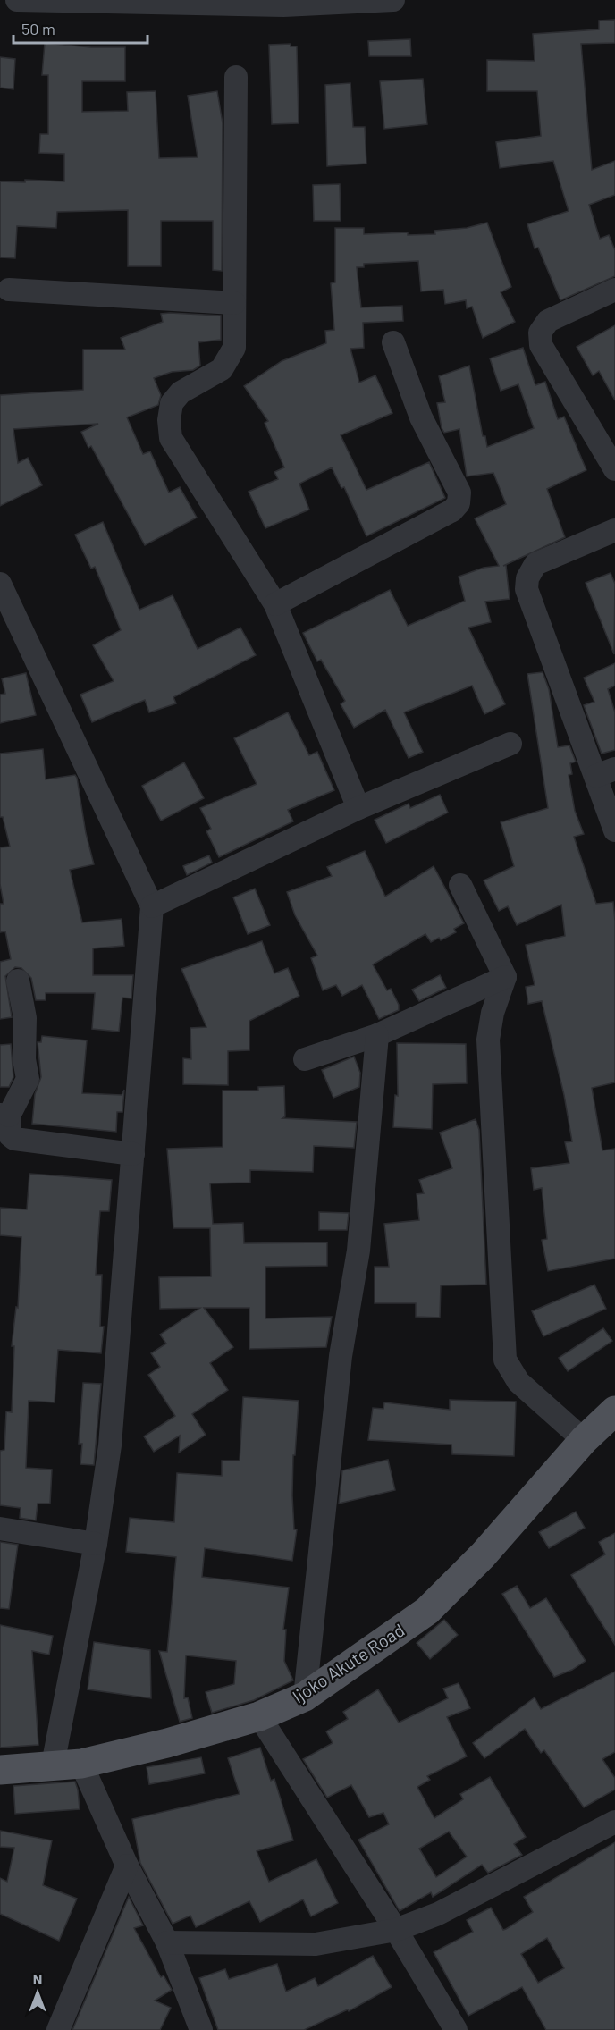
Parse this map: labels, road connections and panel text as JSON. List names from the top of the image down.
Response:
{
  "streets": {
    "main road": ["Ijoko Akute Road"]
  },
  "scale_bar": "50 m",
  "north": "top"
}
